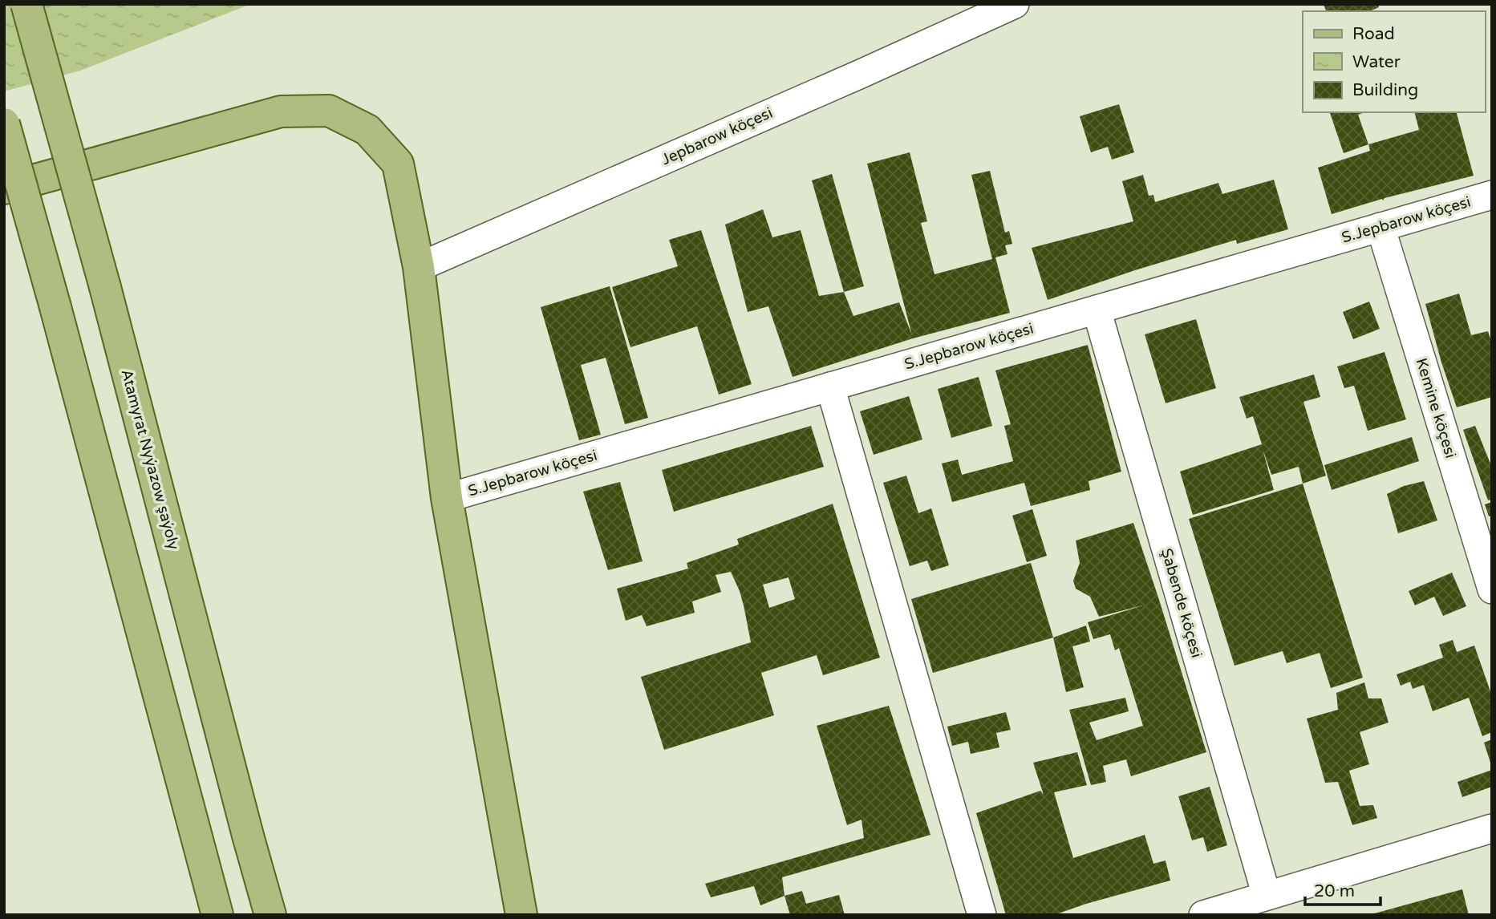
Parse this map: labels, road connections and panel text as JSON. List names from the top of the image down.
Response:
{
  "streets": {
    "main road": ["Atamyrat Nyýazow şaýoly"],
    "street": [
      "Jepbarow köçesi",
      "S.Jepbarow köçesi",
      "Kemine köçesi",
      "Şabende köçesi"
    ]
  },
  "crossings": [
    ["S.Jepbarow köçesi", "Kemine köçesi"],
    ["S.Jepbarow köçesi", "Şabende köçesi"]
  ],
  "legend": ["Road", "Water", "Building"],
  "scale_bar": "20 m"
}
